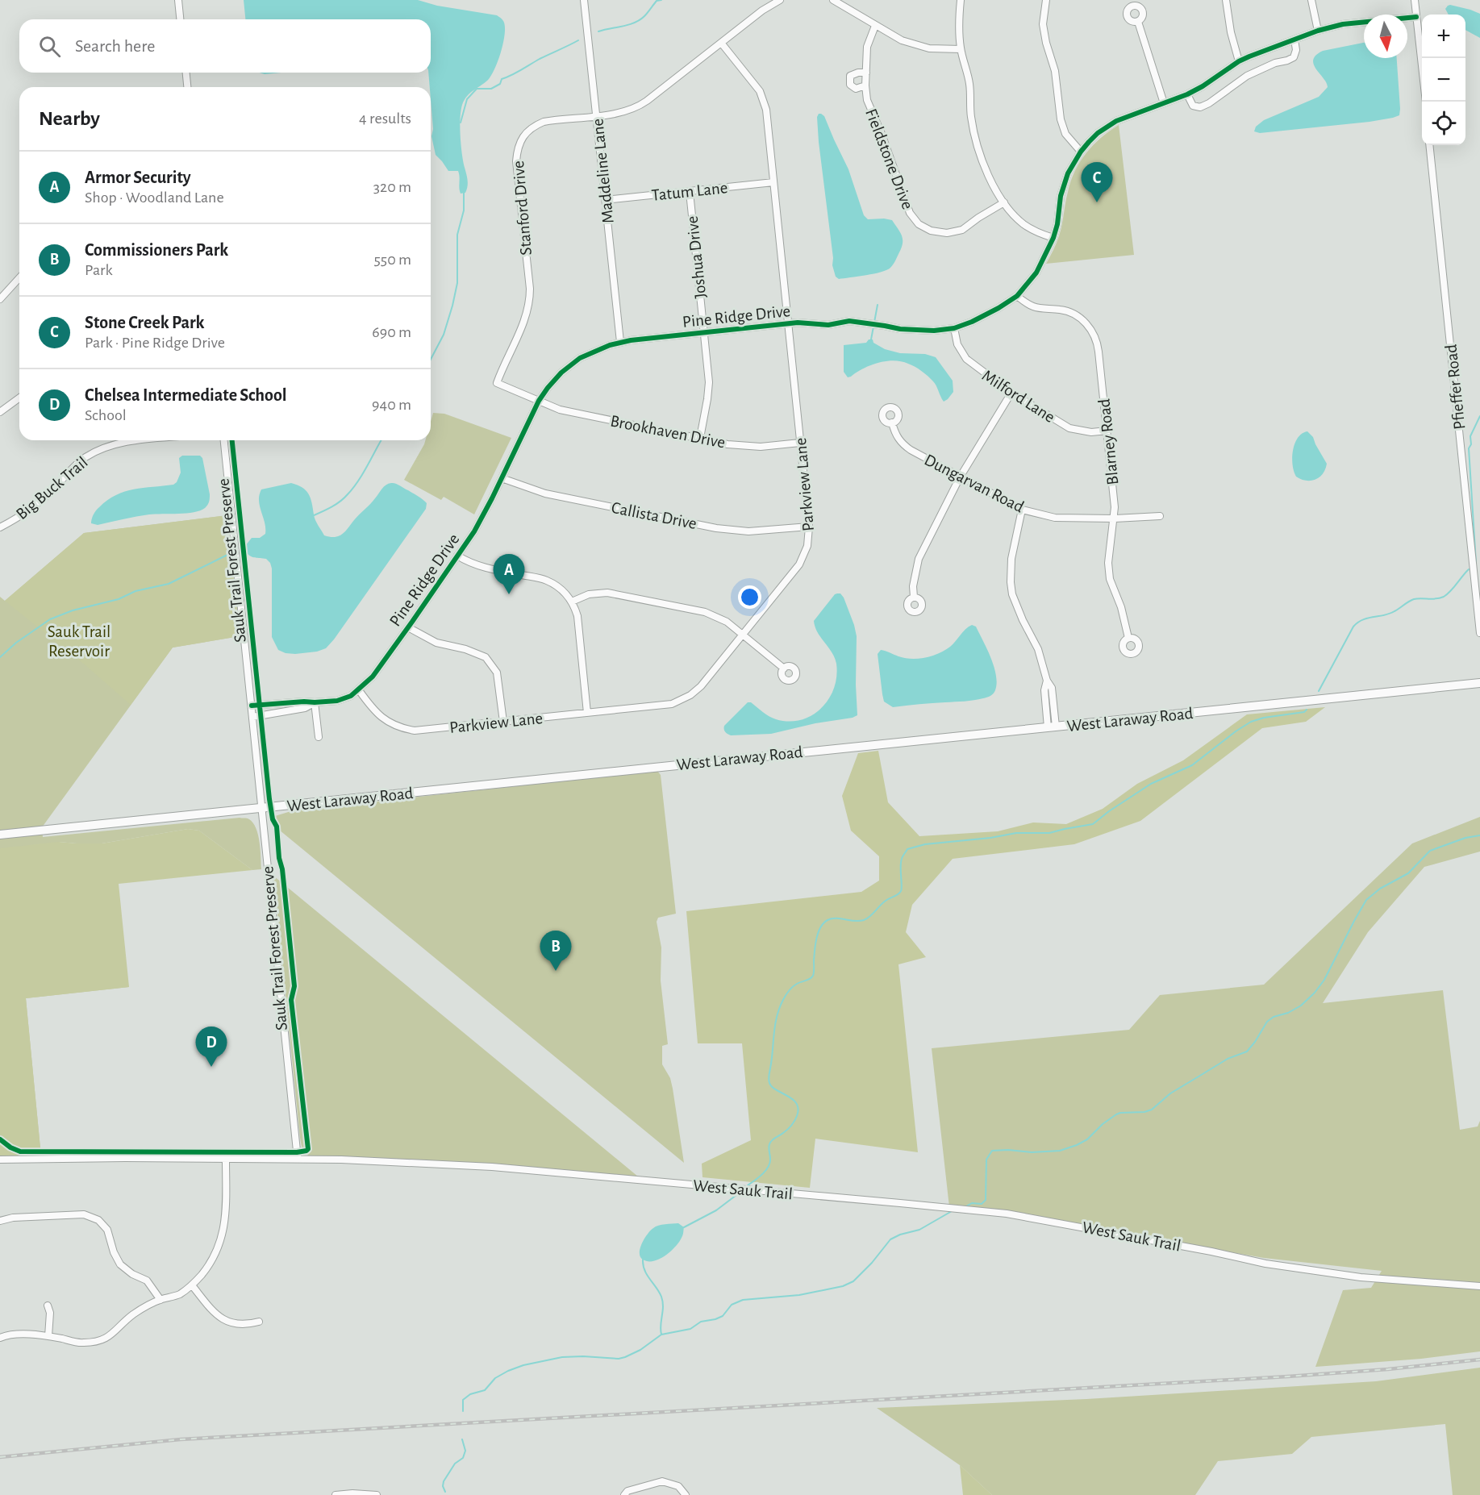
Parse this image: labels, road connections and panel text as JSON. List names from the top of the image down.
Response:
{
  "streets": {
    "main road": ["West Laraway Road"],
    "street": [
      "Fieldstone Drive",
      "Maddeline Lane",
      "Tatum Lane",
      "Stanford Drive",
      "Joshua Drive",
      "Pine Ridge Drive",
      "Pfieffer Road",
      "Milford Lane",
      "Brookhaven Drive",
      "Blarney Road",
      "Dungarvan Road",
      "Parkview Lane",
      "Big Buck Trail",
      "Callista Drive",
      "West Sauk Trail"
    ],
    "cycle path": ["Sauk Trail Forest Preserve"]
  },
  "crossings": [
    ["Maddeline Lane", "Tatum Lane"],
    ["Maddeline Lane", "Stanford Drive"],
    ["Maddeline Lane", "Pine Ridge Drive"],
    ["Tatum Lane", "Joshua Drive"],
    ["Tatum Lane", "Parkview Lane"],
    ["Stanford Drive", "Pine Ridge Drive"],
    ["Stanford Drive", "Brookhaven Drive"],
    ["Stanford Drive", "Parkview Lane"],
    ["Joshua Drive", "Pine Ridge Drive"],
    ["Joshua Drive", "Brookhaven Drive"],
    ["Pine Ridge Drive", "Milford Lane"],
    ["Pine Ridge Drive", "Brookhaven Drive"],
    ["Pine Ridge Drive", "Blarney Road"],
    ["Pine Ridge Drive", "Parkview Lane"],
    ["Pine Ridge Drive", "Callista Drive"],
    ["Milford Lane", "Blarney Road"],
    ["Brookhaven Drive", "Parkview Lane"],
    ["Blarney Road", "Dungarvan Road"],
    ["Parkview Lane", "Callista Drive"]
  ],
  "parks": ["Sauk Trail Reservoir"],
  "north": "bottom",
  "page": {
    "map_buttons": ["+", "−"],
    "search": "Search here",
    "heading": ["Nearby", "4 results"],
    "list": [
      {
        "mark": "A",
        "name": "Armor Security",
        "note": "Shop · Woodland Lane",
        "value": "320 m"
      },
      {
        "mark": "B",
        "name": "Commissioners Park",
        "note": "Park",
        "value": "550 m"
      },
      {
        "mark": "C",
        "name": "Stone Creek Park",
        "note": "Park · Pine Ridge Drive",
        "value": "690 m"
      },
      {
        "mark": "D",
        "name": "Chelsea Intermediate School",
        "note": "School",
        "value": "940 m"
      }
    ],
    "pins": [
      "C",
      "A",
      "B",
      "D"
    ]
  }
}
